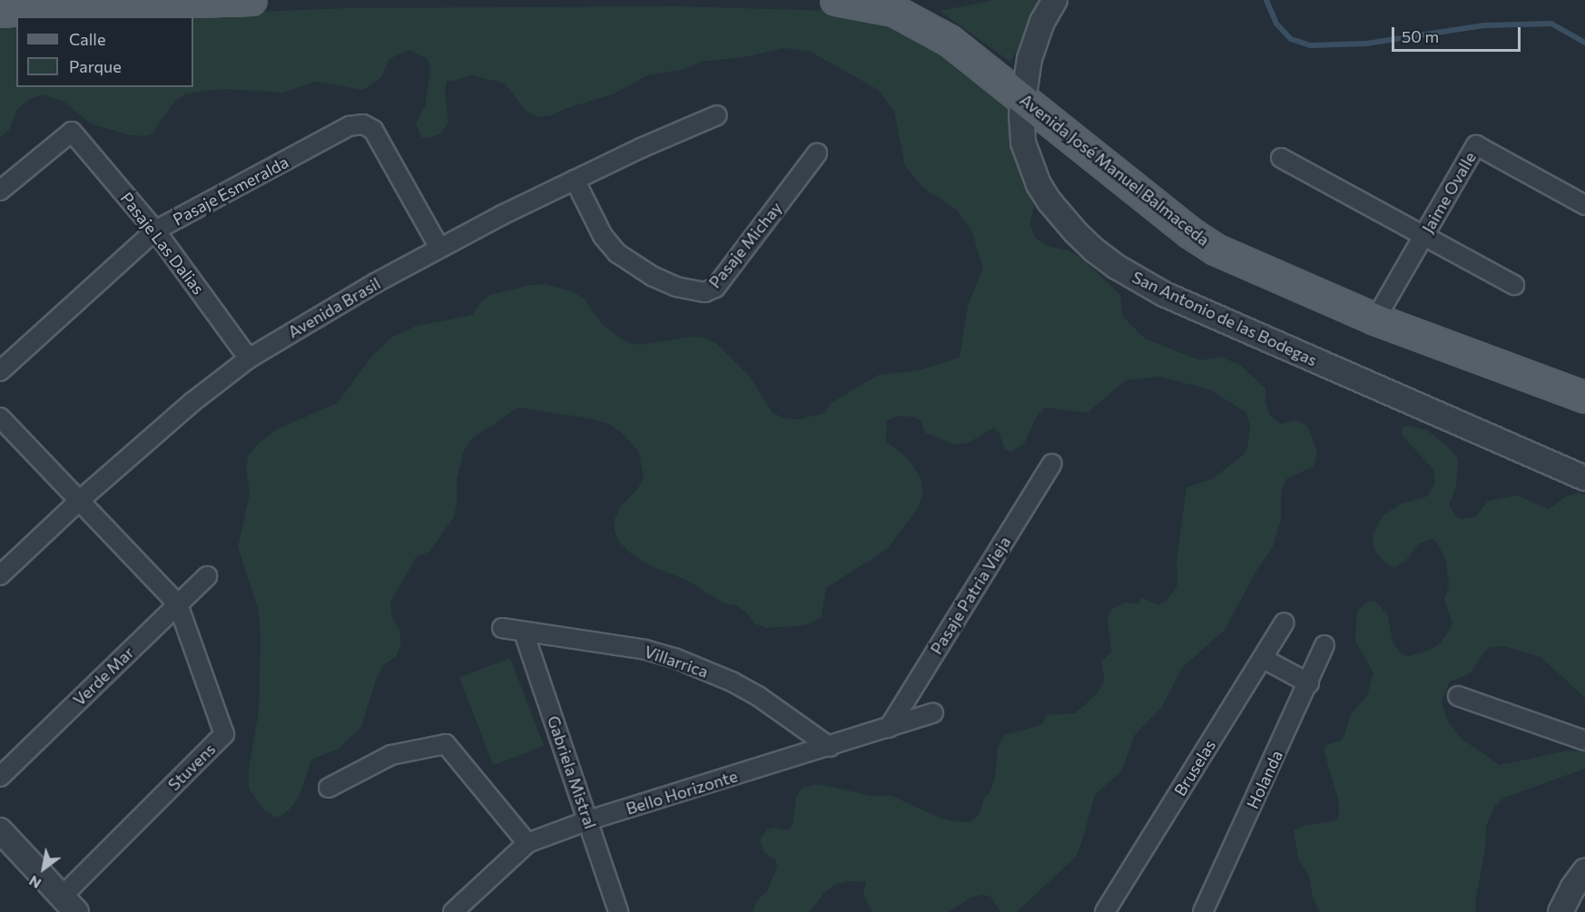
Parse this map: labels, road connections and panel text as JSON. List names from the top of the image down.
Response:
{
  "streets": {
    "main road": ["Avenida José Manuel Balmaceda"],
    "street": [
      "Pasaje Esmeralda",
      "Jaime Ovalle",
      "Pasaje Las Dalias",
      "Pasaje Michay",
      "Avenida Brasil",
      "San Antonio de las Bodegas",
      "Pasaje Patria Vieja",
      "Villarrica",
      "Verde Mar",
      "Stuvens",
      "Bruselas",
      "Gabriela Mistral",
      "Holanda",
      "Bello Horizonte"
    ]
  },
  "crossings": [
    ["Avenida José Manuel Balmaceda", "Jaime Ovalle"],
    ["Avenida José Manuel Balmaceda", "San Antonio de las Bodegas"],
    ["Pasaje Esmeralda", "Pasaje Las Dalias"],
    ["Pasaje Esmeralda", "Avenida Brasil"],
    ["Pasaje Las Dalias", "Avenida Brasil"],
    ["Pasaje Michay", "Avenida Brasil"],
    ["Pasaje Patria Vieja", "Bello Horizonte"],
    ["Villarrica", "Gabriela Mistral"],
    ["Villarrica", "Bello Horizonte"],
    ["Verde Mar", "Stuvens"],
    ["Gabriela Mistral", "Bello Horizonte"]
  ],
  "legend": ["Calle", "Parque"],
  "scale_bar": "50 m",
  "north": "bottom left"
}
